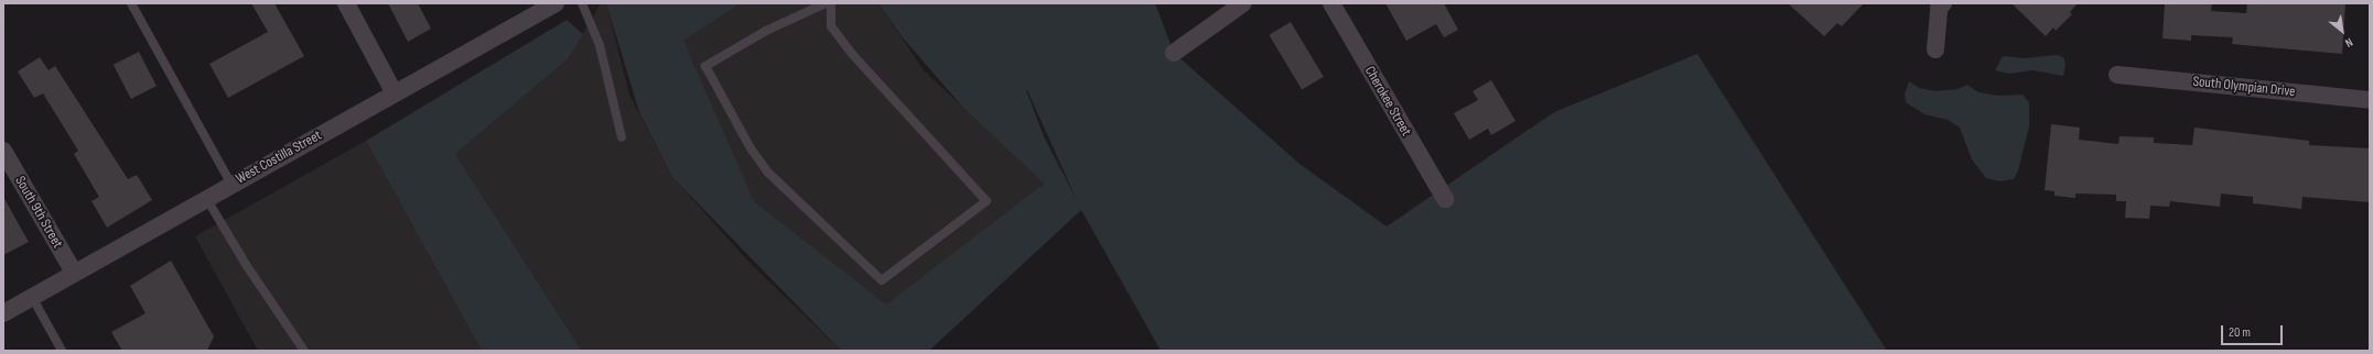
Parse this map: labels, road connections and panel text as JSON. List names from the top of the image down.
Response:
{
  "streets": {
    "street": [
      "South Olympian Drive",
      "Cherokee Street",
      "West Costilla Street",
      "South 9th Street"
    ]
  },
  "crossings": [
    ["West Costilla Street", "South 9th Street"]
  ],
  "scale_bar": "20 m",
  "north": "bottom right"
}
